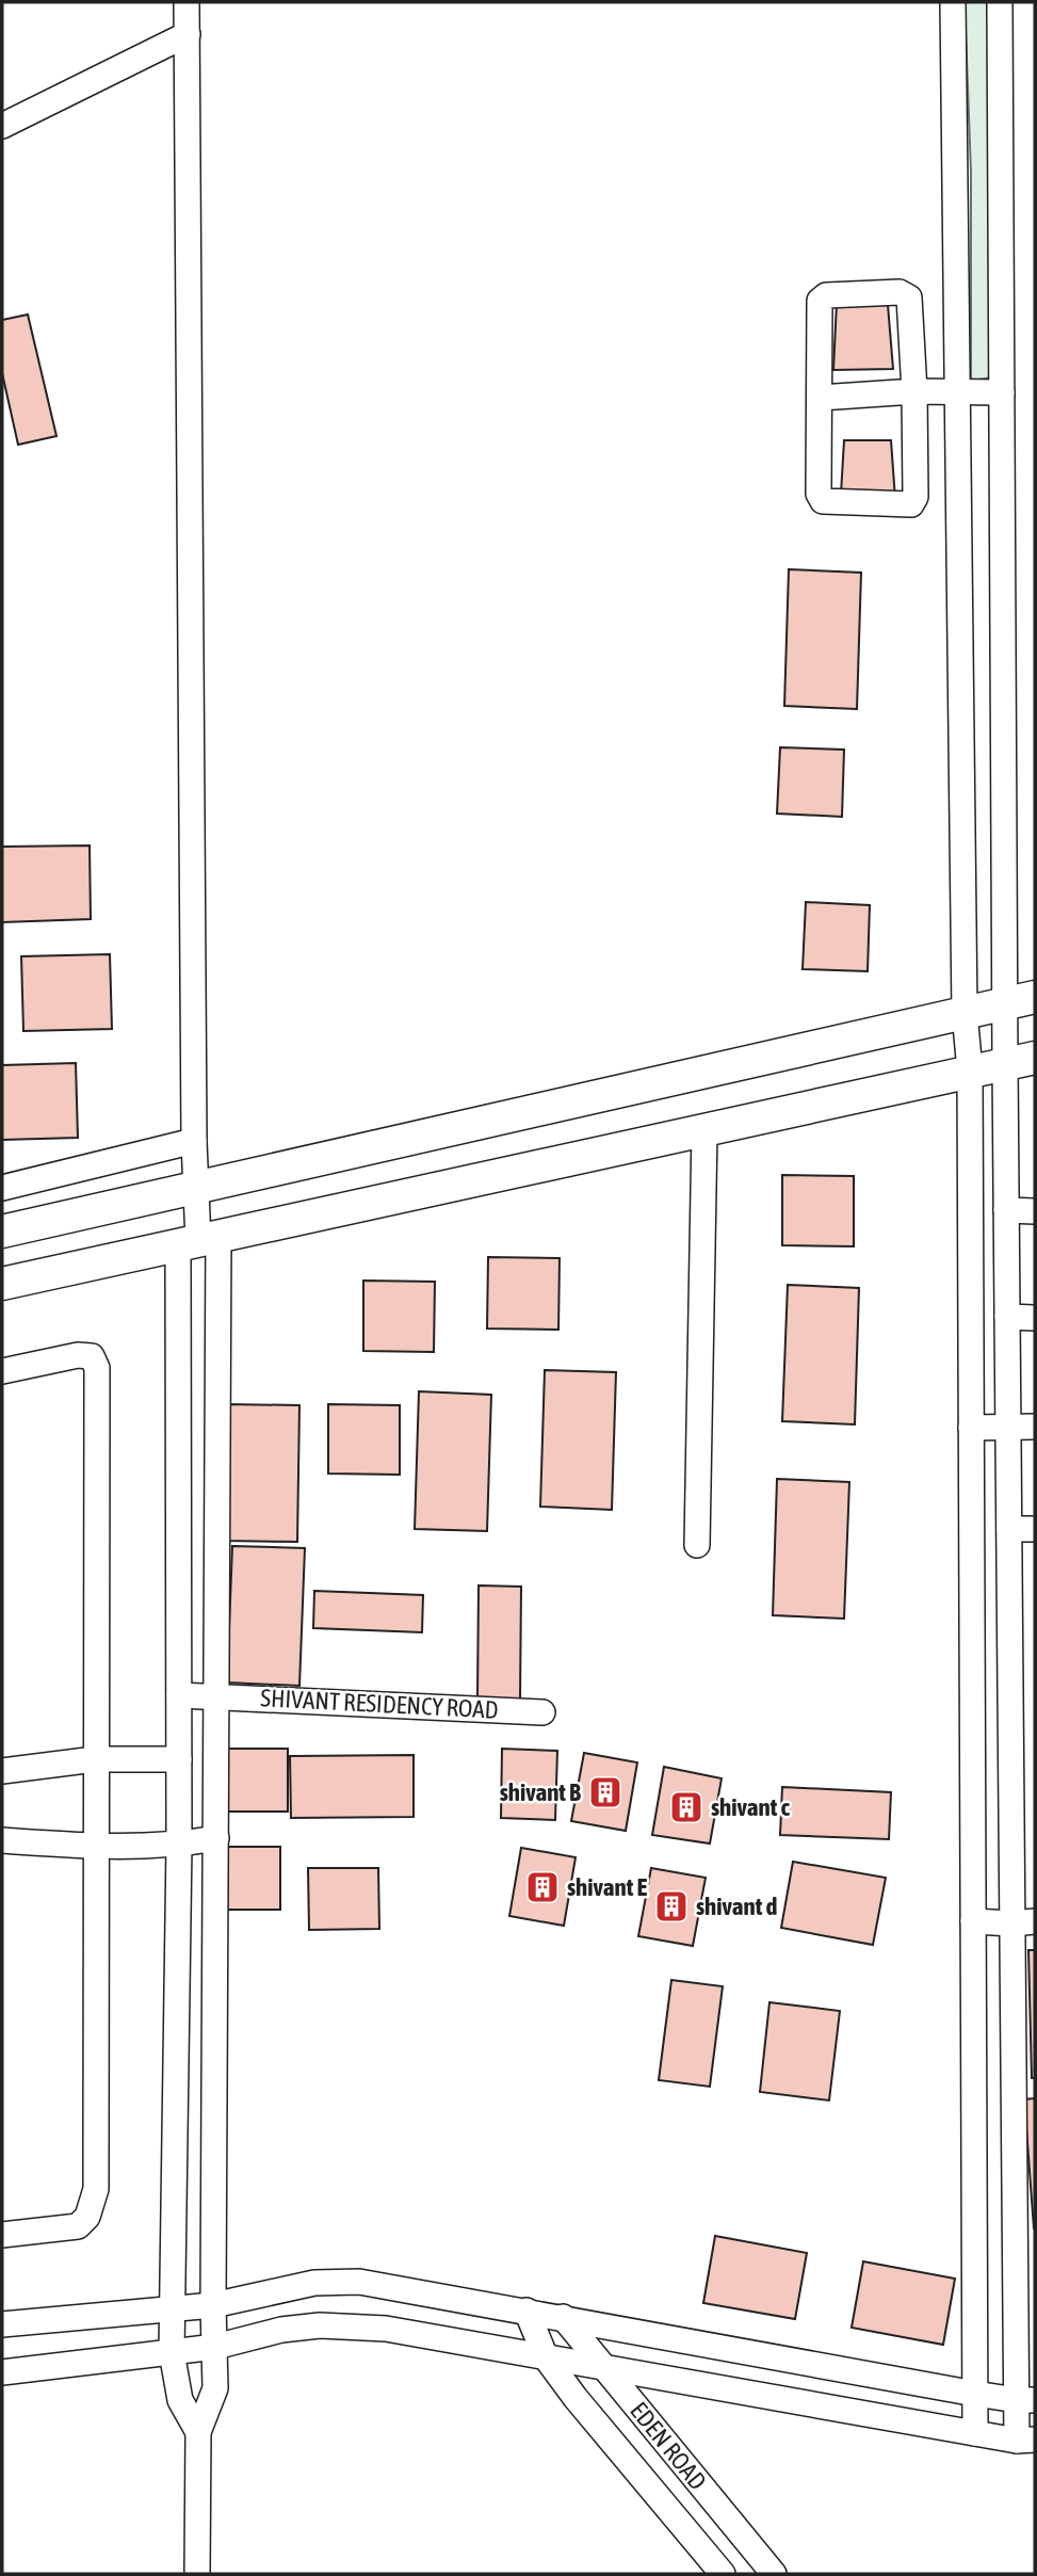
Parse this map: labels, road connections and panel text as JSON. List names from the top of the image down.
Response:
{
  "streets": {
    "street": ["SHIVANT RESIDENCY ROAD", "EDEN ROAD"]
  },
  "places": {
    "building": [
      "shivant B",
      "shivant c",
      "shivant E",
      "shivant d"
    ]
  }
}
